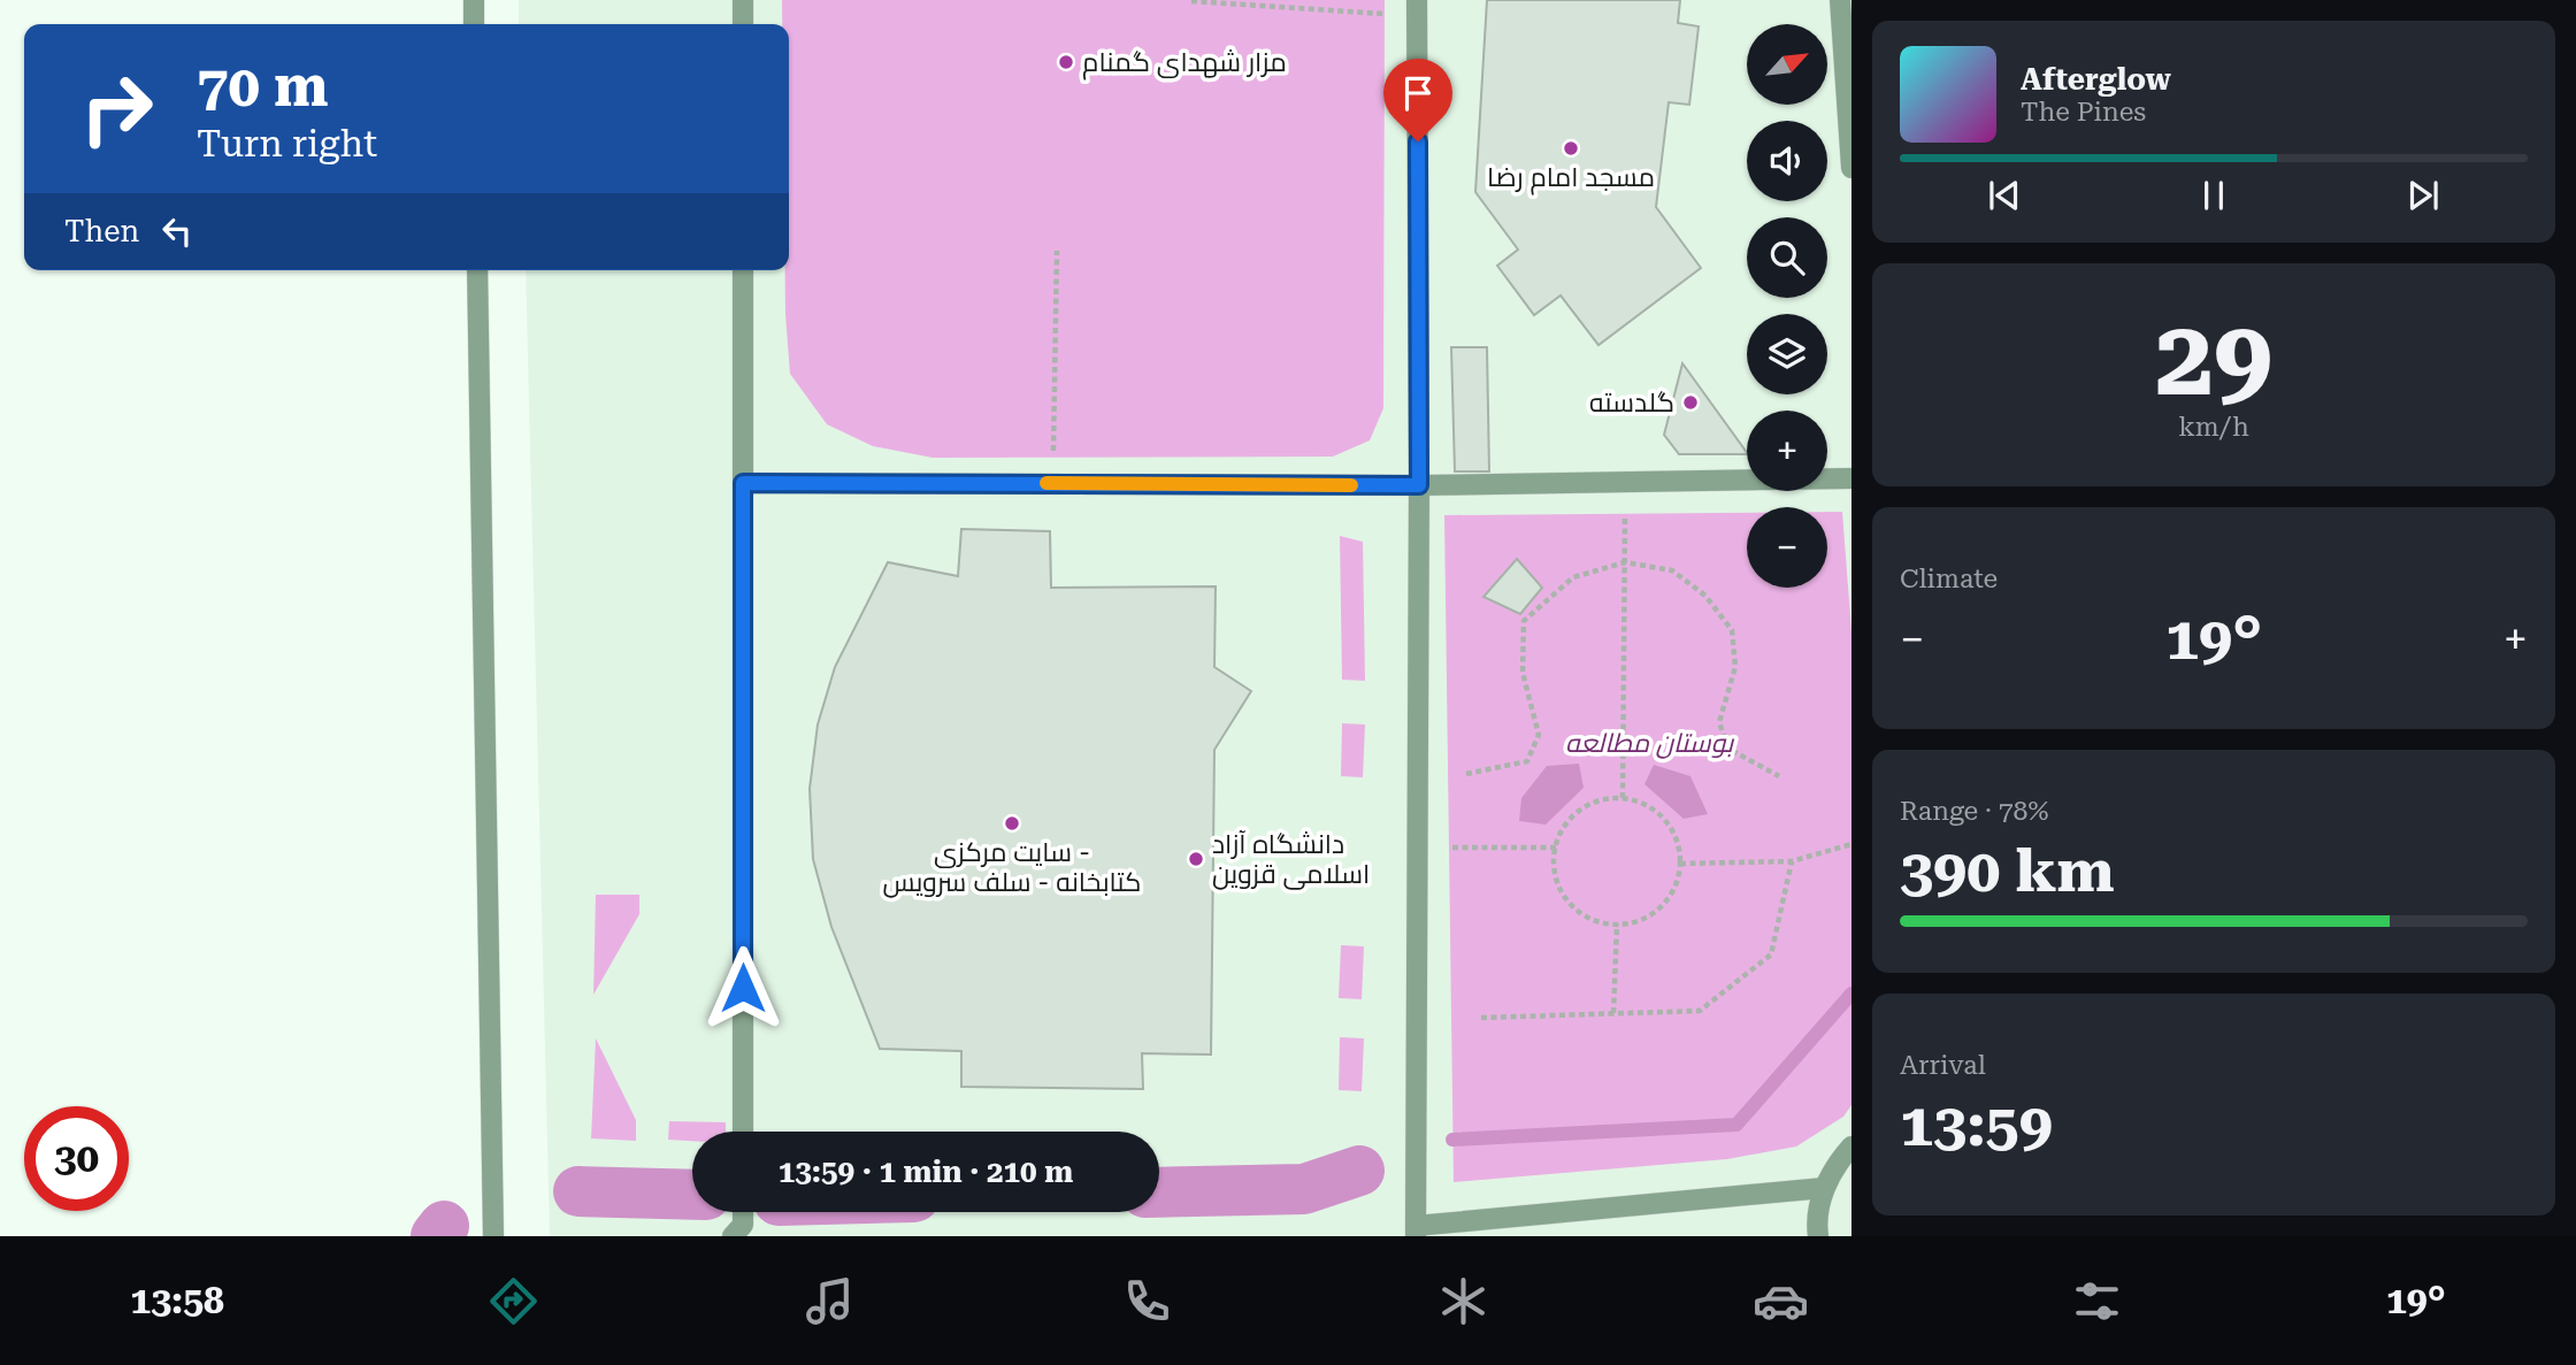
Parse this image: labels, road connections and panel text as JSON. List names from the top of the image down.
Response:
{
  "parks": ["بوستان مطالعه"],
  "places": [
    "مزار شهدای گمنام",
    "مسجد امام رضا",
    "گلدسته",
    "سایت مرکزی - کتابخانه - سلف سرویس",
    "دانشگاه آزاد اسلامی قزوین"
  ],
  "north": "top right",
  "page": {
    "map_buttons": ["+", "−"],
    "turn": ["70 m", "Turn right"],
    "song": ["Afterglow", "The Pines"],
    "then": "Then",
    "tile": [
      ["29", "km/h"],
      "Climate",
      ["Range · 78%", "390 km"],
      ["Arrival", "13:59"]
    ],
    "heat": ["−", "19°", "+"],
    "limit": "30",
    "trip": "13:59 · 1 min · 210 m",
    "tabs": ["13:58", "19°"]
  }
}
